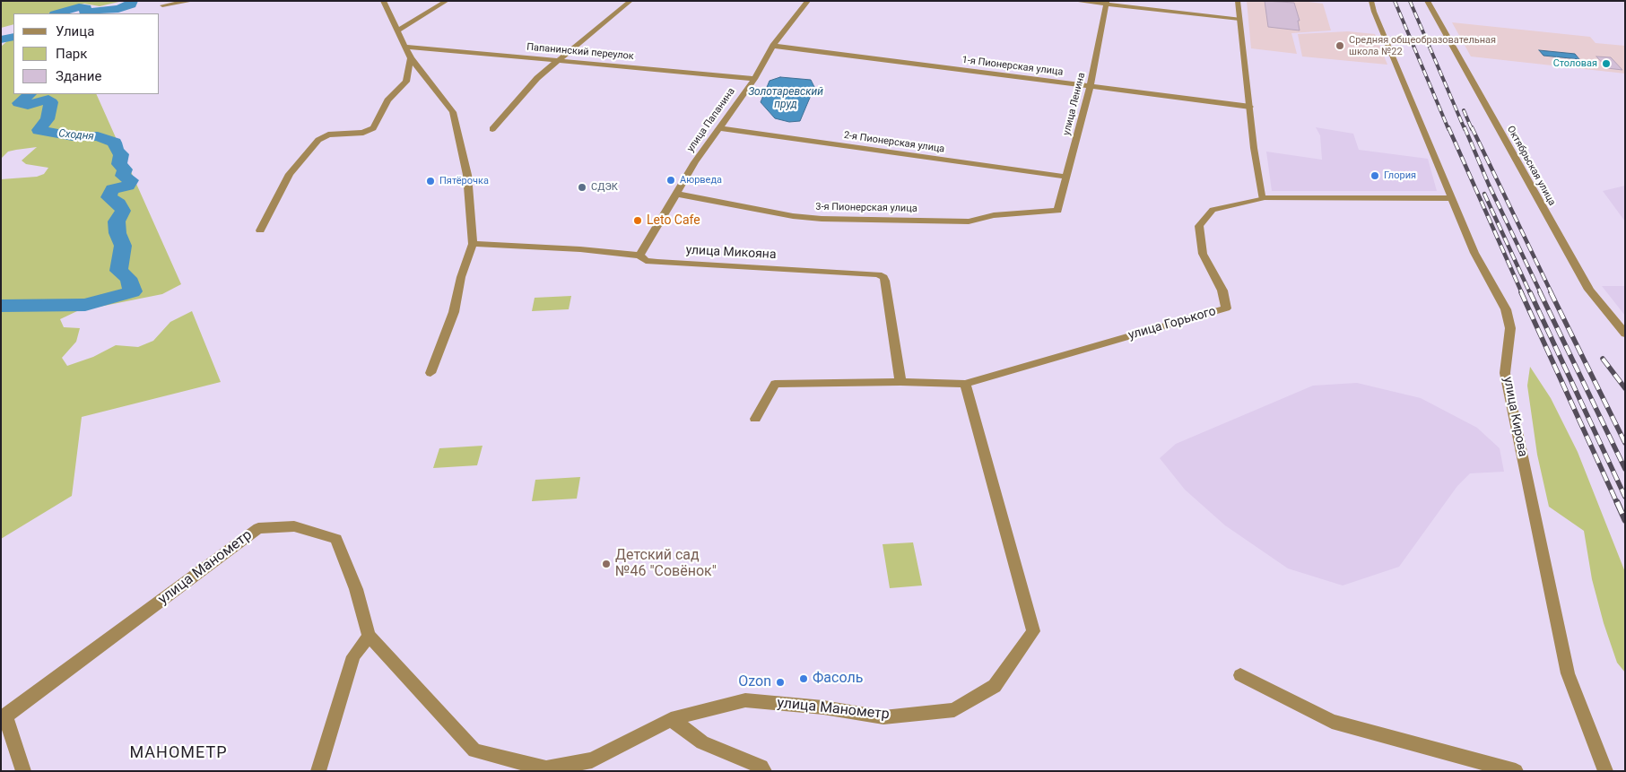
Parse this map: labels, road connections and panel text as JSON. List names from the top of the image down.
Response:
{
  "streets": {
    "street": [
      "Папанинский переулок",
      "1-я Пионерская улица",
      "улица Ленина",
      "улица Папанина",
      "2-я Пионерская улица",
      "Октябрьская улица",
      "3-я Пионерская улица",
      "улица Микояна",
      "улица Горького",
      "улица Кирова",
      "улица Манометр"
    ]
  },
  "crossings": [
    ["Папанинский переулок", "улица Папанина"],
    ["1-я Пионерская улица", "улица Ленина"],
    ["1-я Пионерская улица", "улица Папанина"],
    ["улица Ленина", "2-я Пионерская улица"],
    ["улица Ленина", "3-я Пионерская улица"],
    ["улица Папанина", "2-я Пионерская улица"],
    ["улица Папанина", "3-я Пионерская улица"],
    ["улица Папанина", "улица Микояна"],
    ["улица Микояна", "улица Горького"],
    ["улица Горького", "улица Кирова"],
    ["улица Горького", "улица Манометр"]
  ],
  "districts": ["МАНОМЕТР"],
  "water": ["Золотаревский пруд", "Сходня"],
  "places": [
    "Средняя общеобразовательная школа №22",
    "Столовая",
    "Глория",
    "Аюрведа",
    "Пятёрочка",
    "СДЭК",
    "Leto Cafe",
    "Детский сад №46 \"Совёнок\"",
    "Фасоль",
    "Ozon"
  ],
  "legend": ["Улица", "Парк", "Здание"]
}
